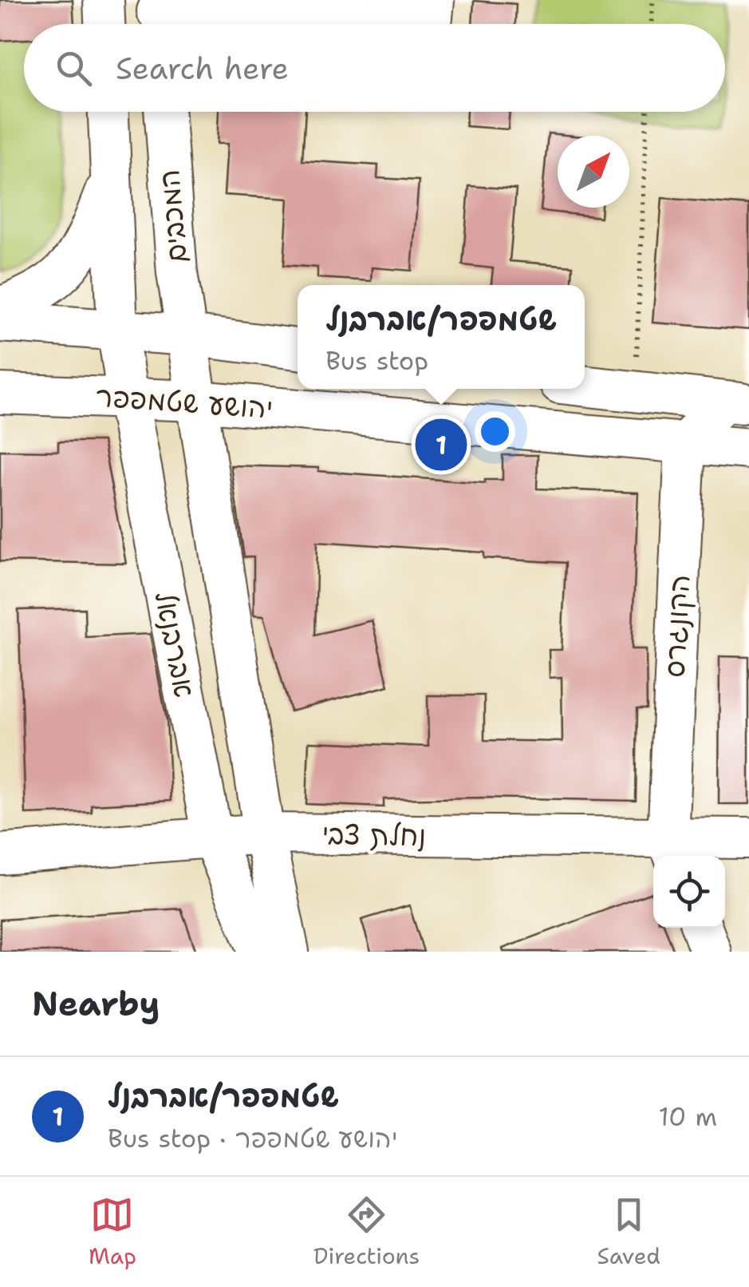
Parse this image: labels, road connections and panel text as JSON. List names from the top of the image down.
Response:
{
  "streets": {
    "street": [
      "המכבים",
      "יהושע שטמפפר",
      "הקונגרס",
      "אברבנאל",
      "נחלת צבי"
    ]
  },
  "crossings": [
    ["המכבים", "אברבנאל"],
    ["יהושע שטמפפר", "הקונגרס"],
    ["יהושע שטמפפר", "אברבנאל"],
    ["הקונגרס", "נחלת צבי"],
    ["אברבנאל", "נחלת צבי"]
  ],
  "north": "top right",
  "page": {
    "search": "Search here",
    "popup": ["שטמפפר/אברבנל", "Bus stop"],
    "pins": "1",
    "heading": "Nearby",
    "list": [
      {
        "mark": "1",
        "name": "שטמפפר/אברבנל",
        "note": "Bus stop · יהושע שטמפפר",
        "value": "10 m"
      }
    ],
    "nav": ["Map", "Directions", "Saved"]
  }
}
